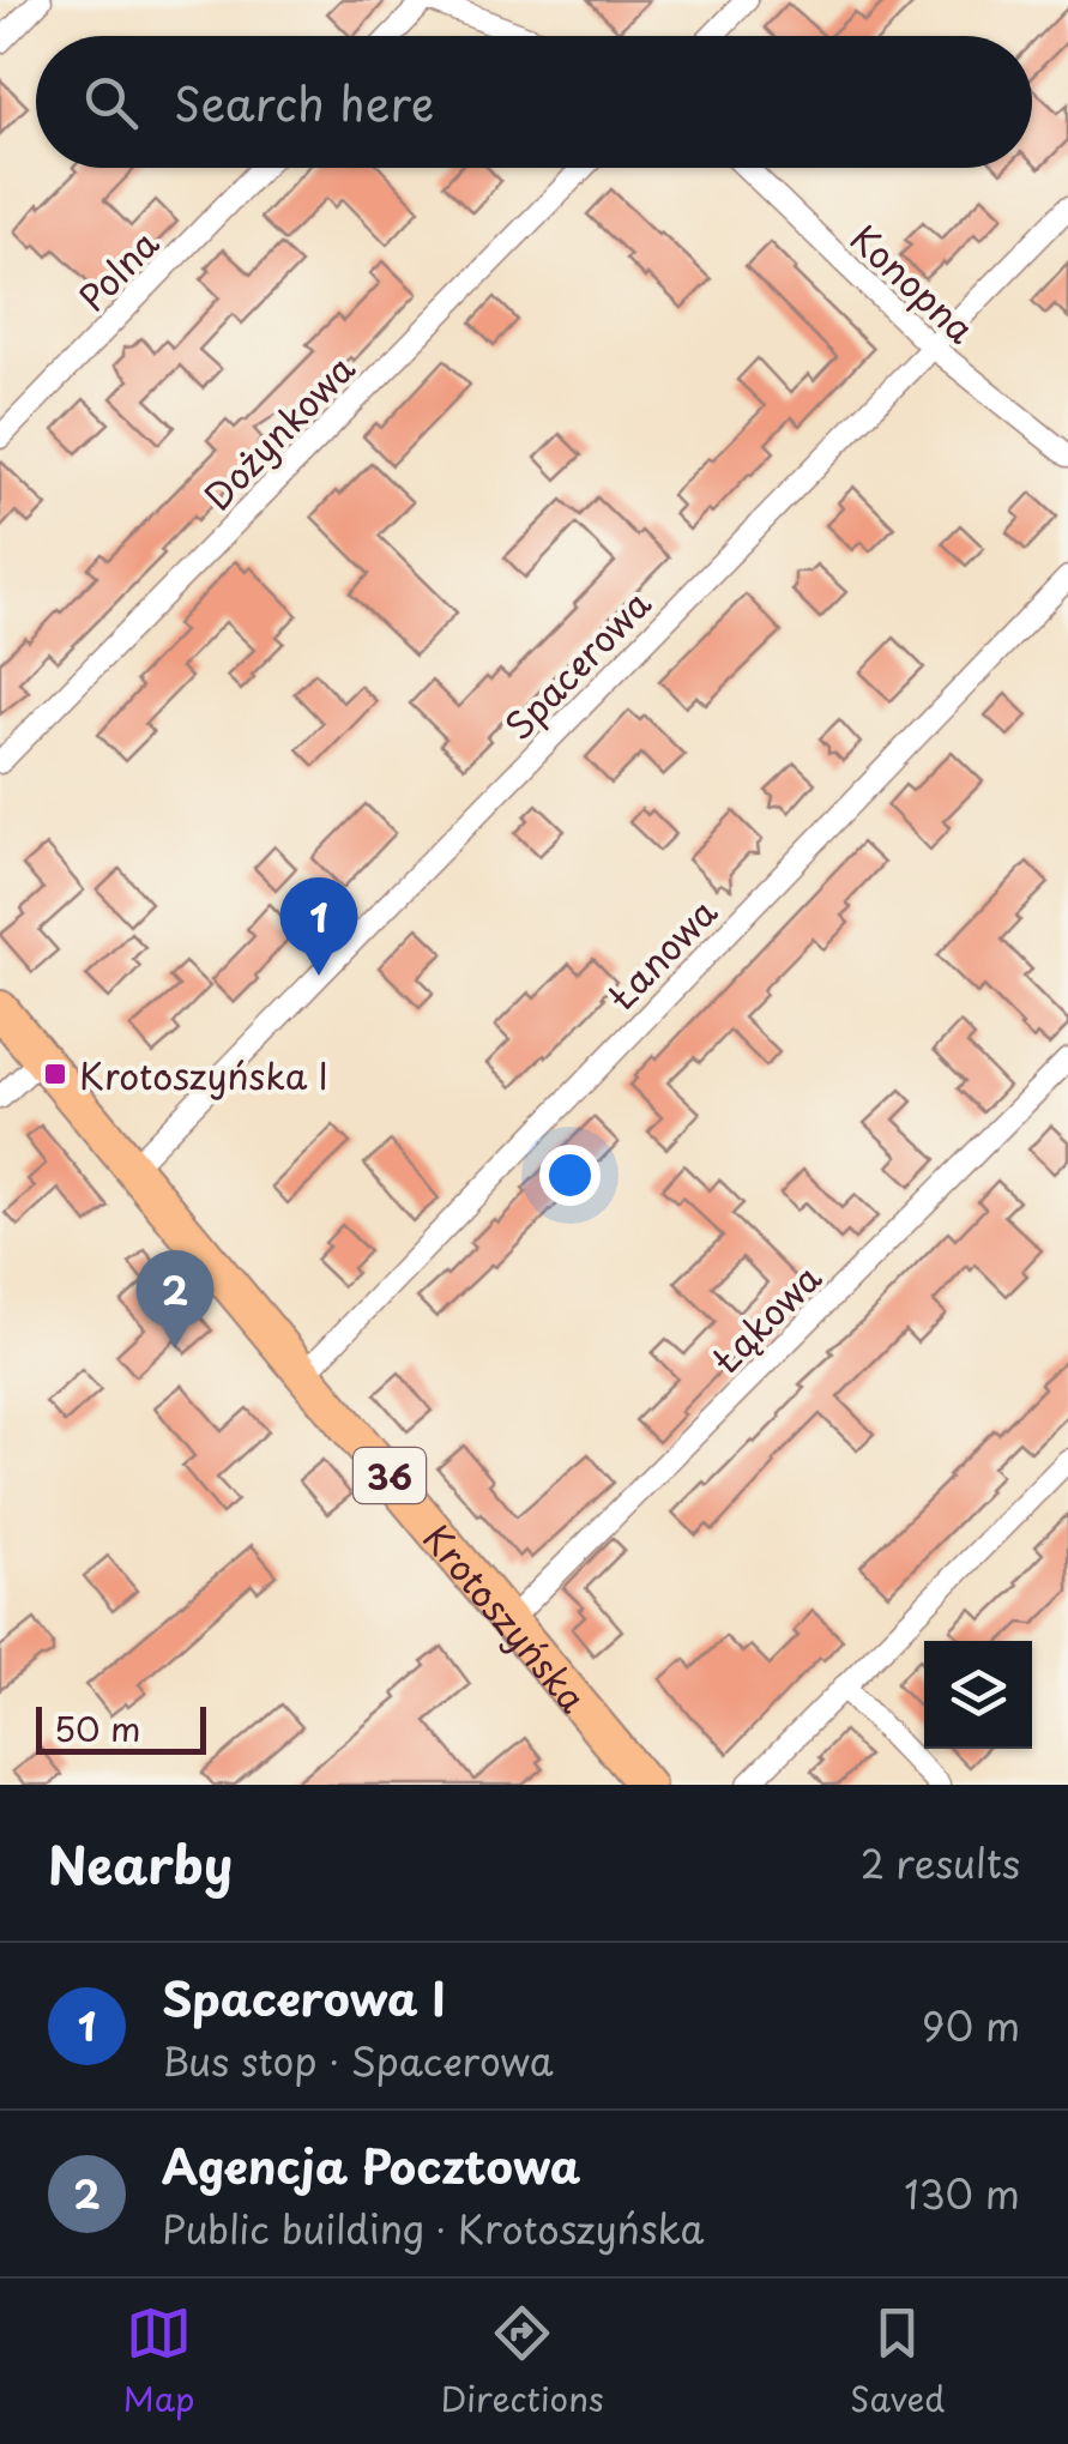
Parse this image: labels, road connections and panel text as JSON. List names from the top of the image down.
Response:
{
  "streets": {
    "main road": ["36", "Krotoszyńska"],
    "street": [
      "Polna",
      "Konopna",
      "Dożynkowa",
      "Spacerowa",
      "Łanowa",
      "Łąkowa"
    ]
  },
  "crossings": [
    ["Konopna", "Spacerowa"],
    ["Spacerowa", "Krotoszyńska"],
    ["Łanowa", "Krotoszyńska"],
    ["Łąkowa", "Krotoszyńska"]
  ],
  "places": {
    "transit": ["Krotoszyńska I"]
  },
  "scale_bar": "50 m",
  "page": {
    "search": "Search here",
    "pins": ["1", "2"],
    "scale": "50 m",
    "heading": ["Nearby", "2 results"],
    "list": [
      {
        "mark": "1",
        "name": "Spacerowa I",
        "note": "Bus stop · Spacerowa",
        "value": "90 m"
      },
      {
        "mark": "2",
        "name": "Agencja Pocztowa",
        "note": "Public building · Krotoszyńska",
        "value": "130 m"
      }
    ],
    "nav": ["Map", "Directions", "Saved"]
  }
}
